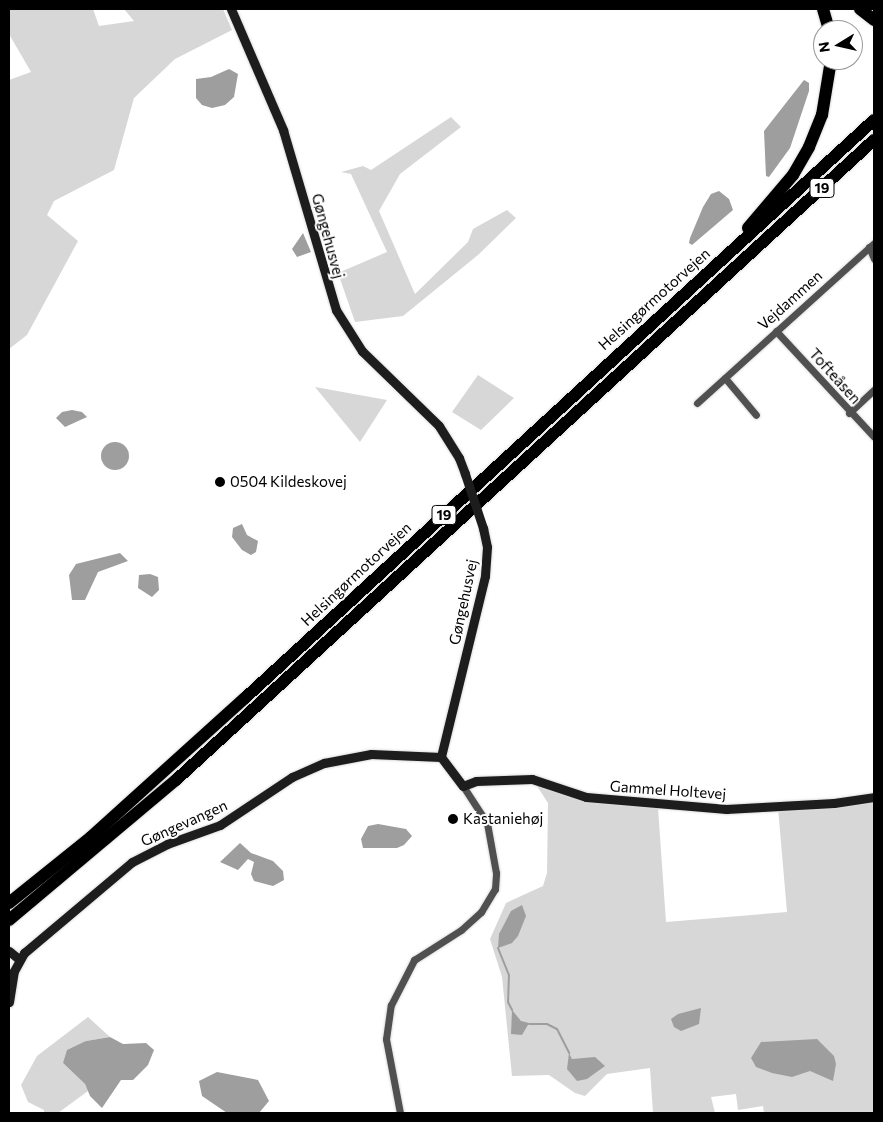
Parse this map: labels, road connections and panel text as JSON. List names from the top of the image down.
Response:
{
  "streets": {
    "highway": ["19", "Helsingørmotorvejen"],
    "street": [
      "Gøngehusvej",
      "Vejdammen",
      "Tofteåsen",
      "Gammel Holtevej",
      "Gøngevangen"
    ]
  },
  "crossings": [
    ["Gøngehusvej", "Gøngevangen"],
    ["Vejdammen", "Tofteåsen"]
  ],
  "places": ["0504 Kildeskovej", "Kastaniehøj"],
  "north": "left"
}
